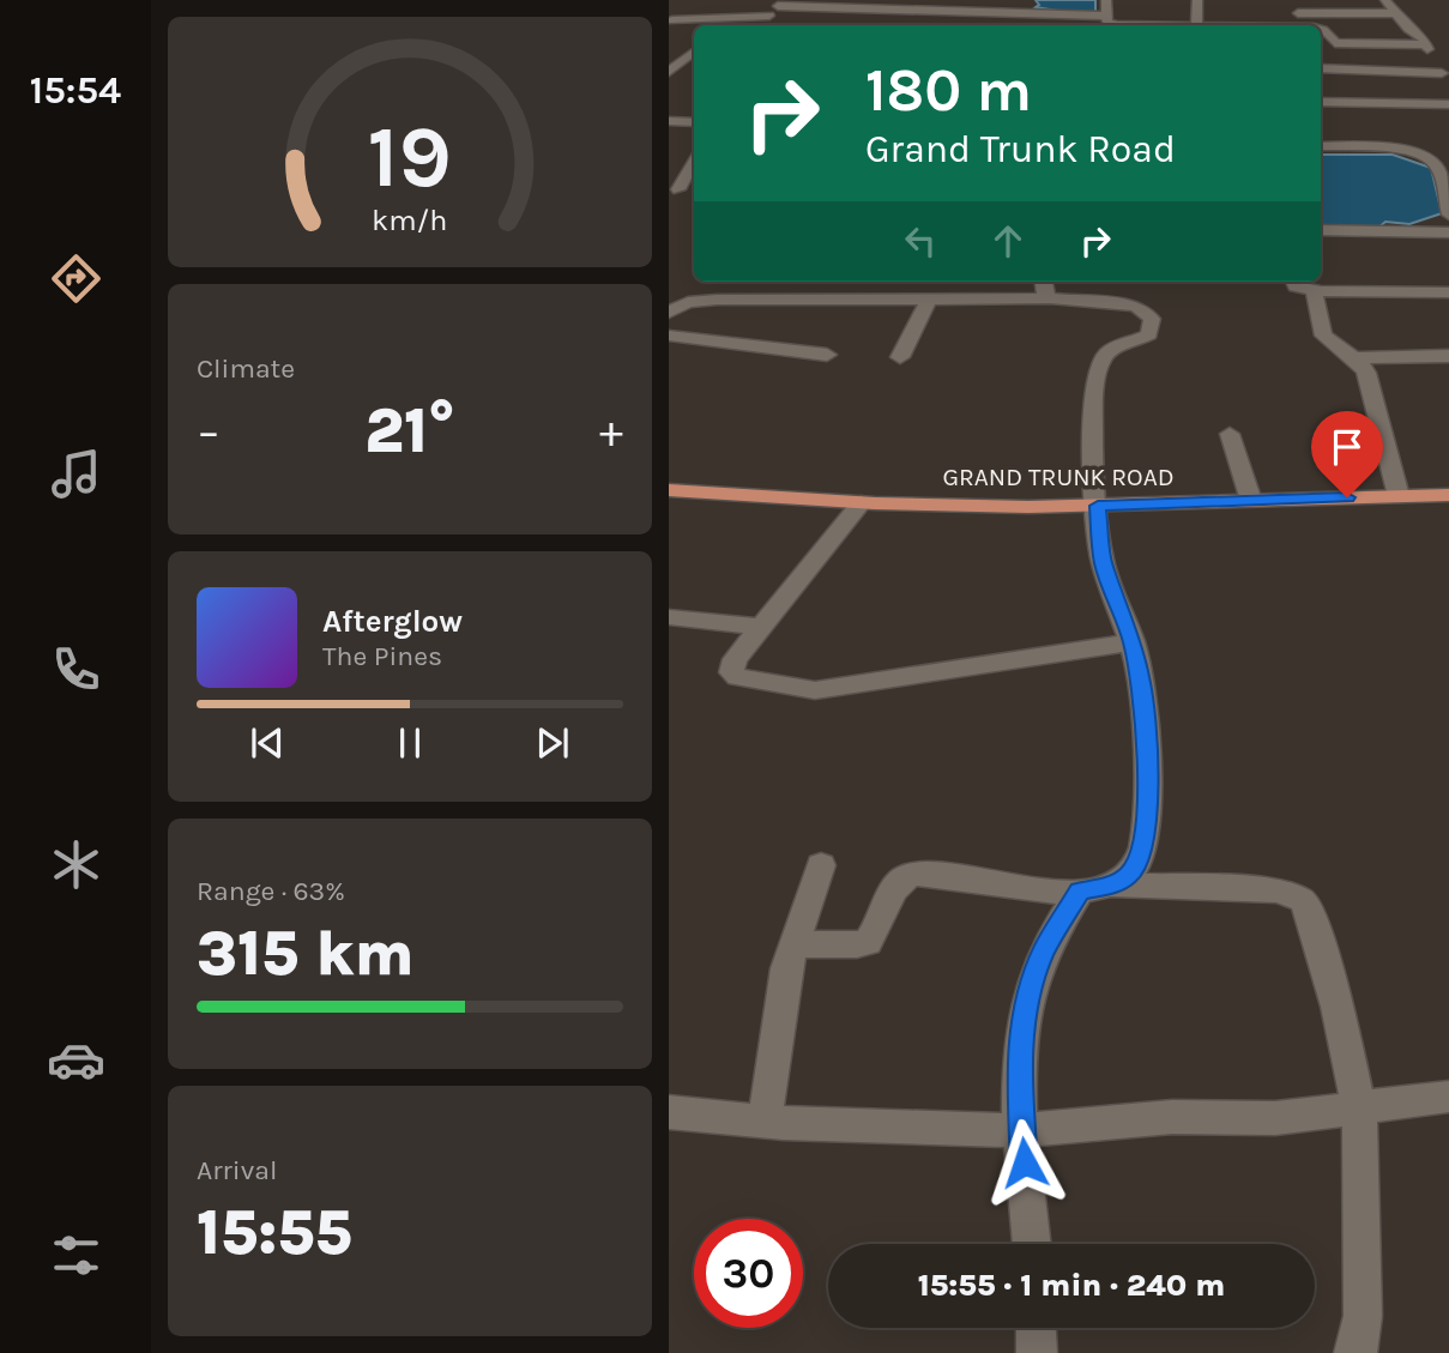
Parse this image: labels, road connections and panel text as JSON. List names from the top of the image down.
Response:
{
  "streets": {
    "main road": ["GRAND TRUNK ROAD"]
  },
  "page": {
    "tabs": "15:54",
    "turn": ["180 m", "Grand Trunk Road"],
    "tile": [
      "Climate",
      ["Range · 63%", "315 km"],
      ["Arrival", "15:55"]
    ],
    "heat": ["−", "21°", "+"],
    "song": ["Afterglow", "The Pines"],
    "limit": "30",
    "trip": "15:55 · 1 min · 240 m",
    "gauge": ["19", "km/h"]
  }
}
